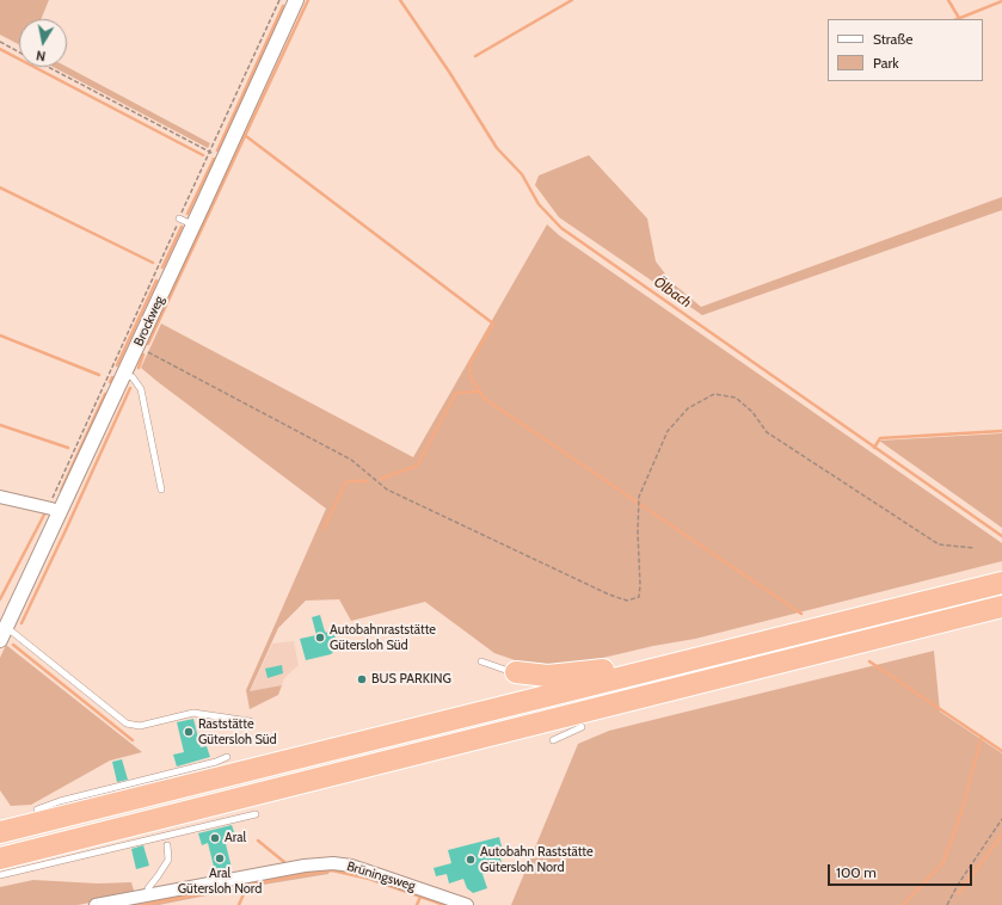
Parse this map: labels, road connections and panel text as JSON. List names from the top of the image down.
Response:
{
  "streets": {
    "street": ["Brockweg", "Brüningsweg"]
  },
  "water": ["Ölbach"],
  "places": [
    "Autobahnraststätte Gütersloh Süd",
    "BUS PARKING",
    "Raststätte Gütersloh Süd",
    "Aral",
    "Aral Gütersloh Nord",
    "Autobahn Raststätte Gütersloh Nord"
  ],
  "legend": ["Straße", "Park"],
  "scale_bar": "100 m",
  "north": "bottom"
}
